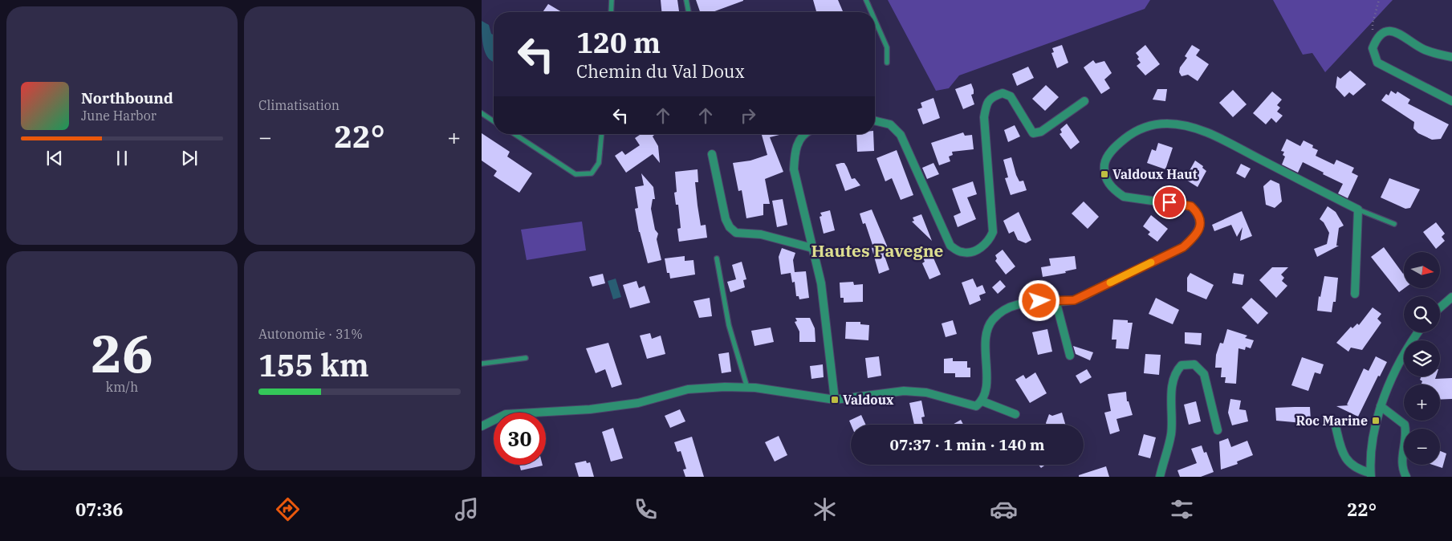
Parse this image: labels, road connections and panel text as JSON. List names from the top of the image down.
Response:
{
  "districts": ["Hautes Pavegne"],
  "places": {
    "transit": ["Valdoux Haut", "Valdoux", "Roc Marine"]
  },
  "north": "right",
  "page": {
    "tile": [
      "Climatisation",
      ["26", "km/h"],
      ["Autonomie · 31%", "155 km"]
    ],
    "turn": ["120 m", "Chemin du Val Doux"],
    "song": ["Northbound", "June Harbor"],
    "heat": ["−", "22°", "+"],
    "map_buttons": ["+", "−"],
    "limit": "30",
    "trip": "07:37 · 1 min · 140 m",
    "tabs": ["07:36", "22°"]
  }
}
